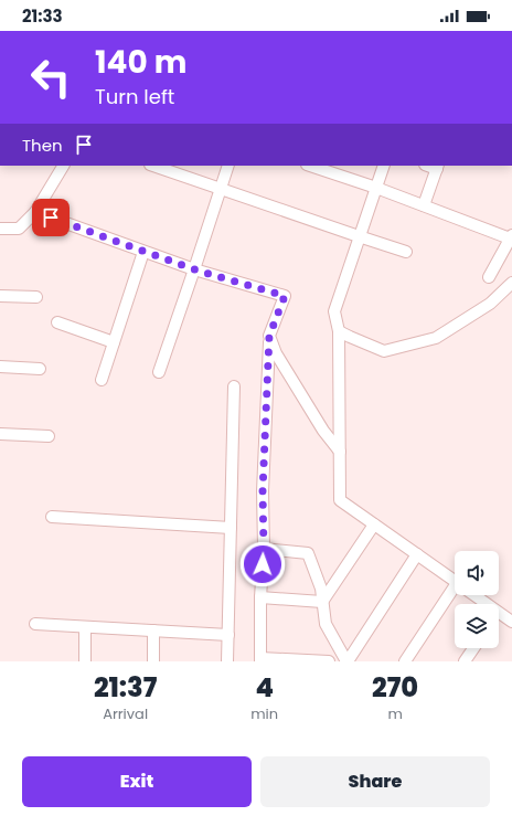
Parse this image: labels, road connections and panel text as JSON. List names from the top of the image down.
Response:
{
  "page": {
    "status": "21:33",
    "turn": ["140 m", "Turn left"],
    "then": "Then",
    "eta": [
      "21:37",
      "Arrival",
      "4",
      "min",
      "270",
      "m"
    ],
    "buttons": ["Exit", "Share"]
  }
}
